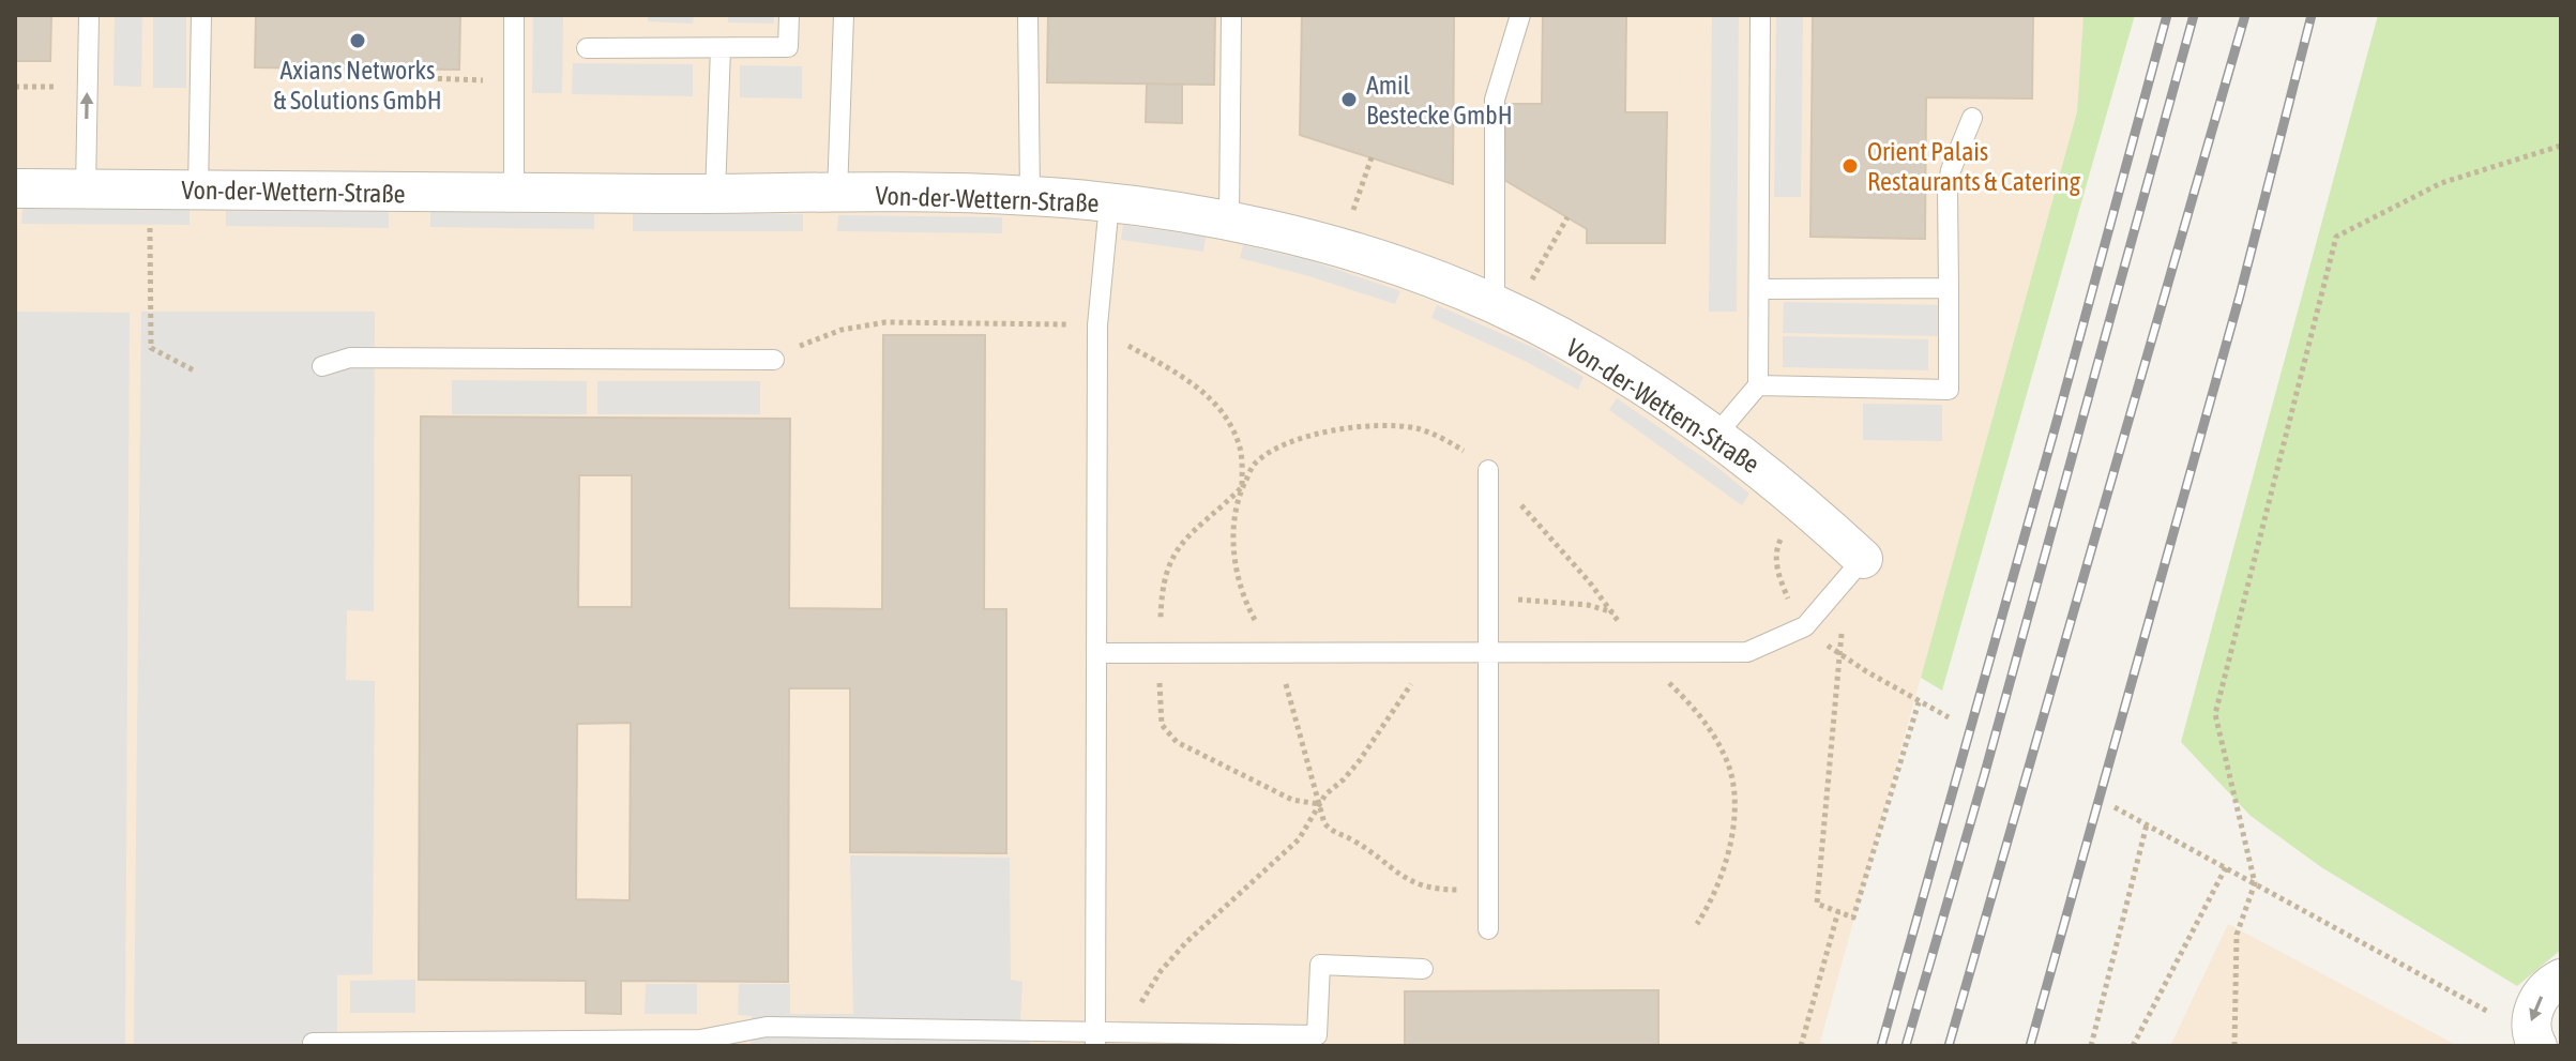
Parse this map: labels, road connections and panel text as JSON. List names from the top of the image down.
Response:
{
  "streets": {
    "street": ["Von-der-Wettern-Straße"]
  },
  "places": ["Axians Networks & Solutions GmbH", "Amil Bestecke GmbH", "Orient Palais Restaurants & Catering"]
}
